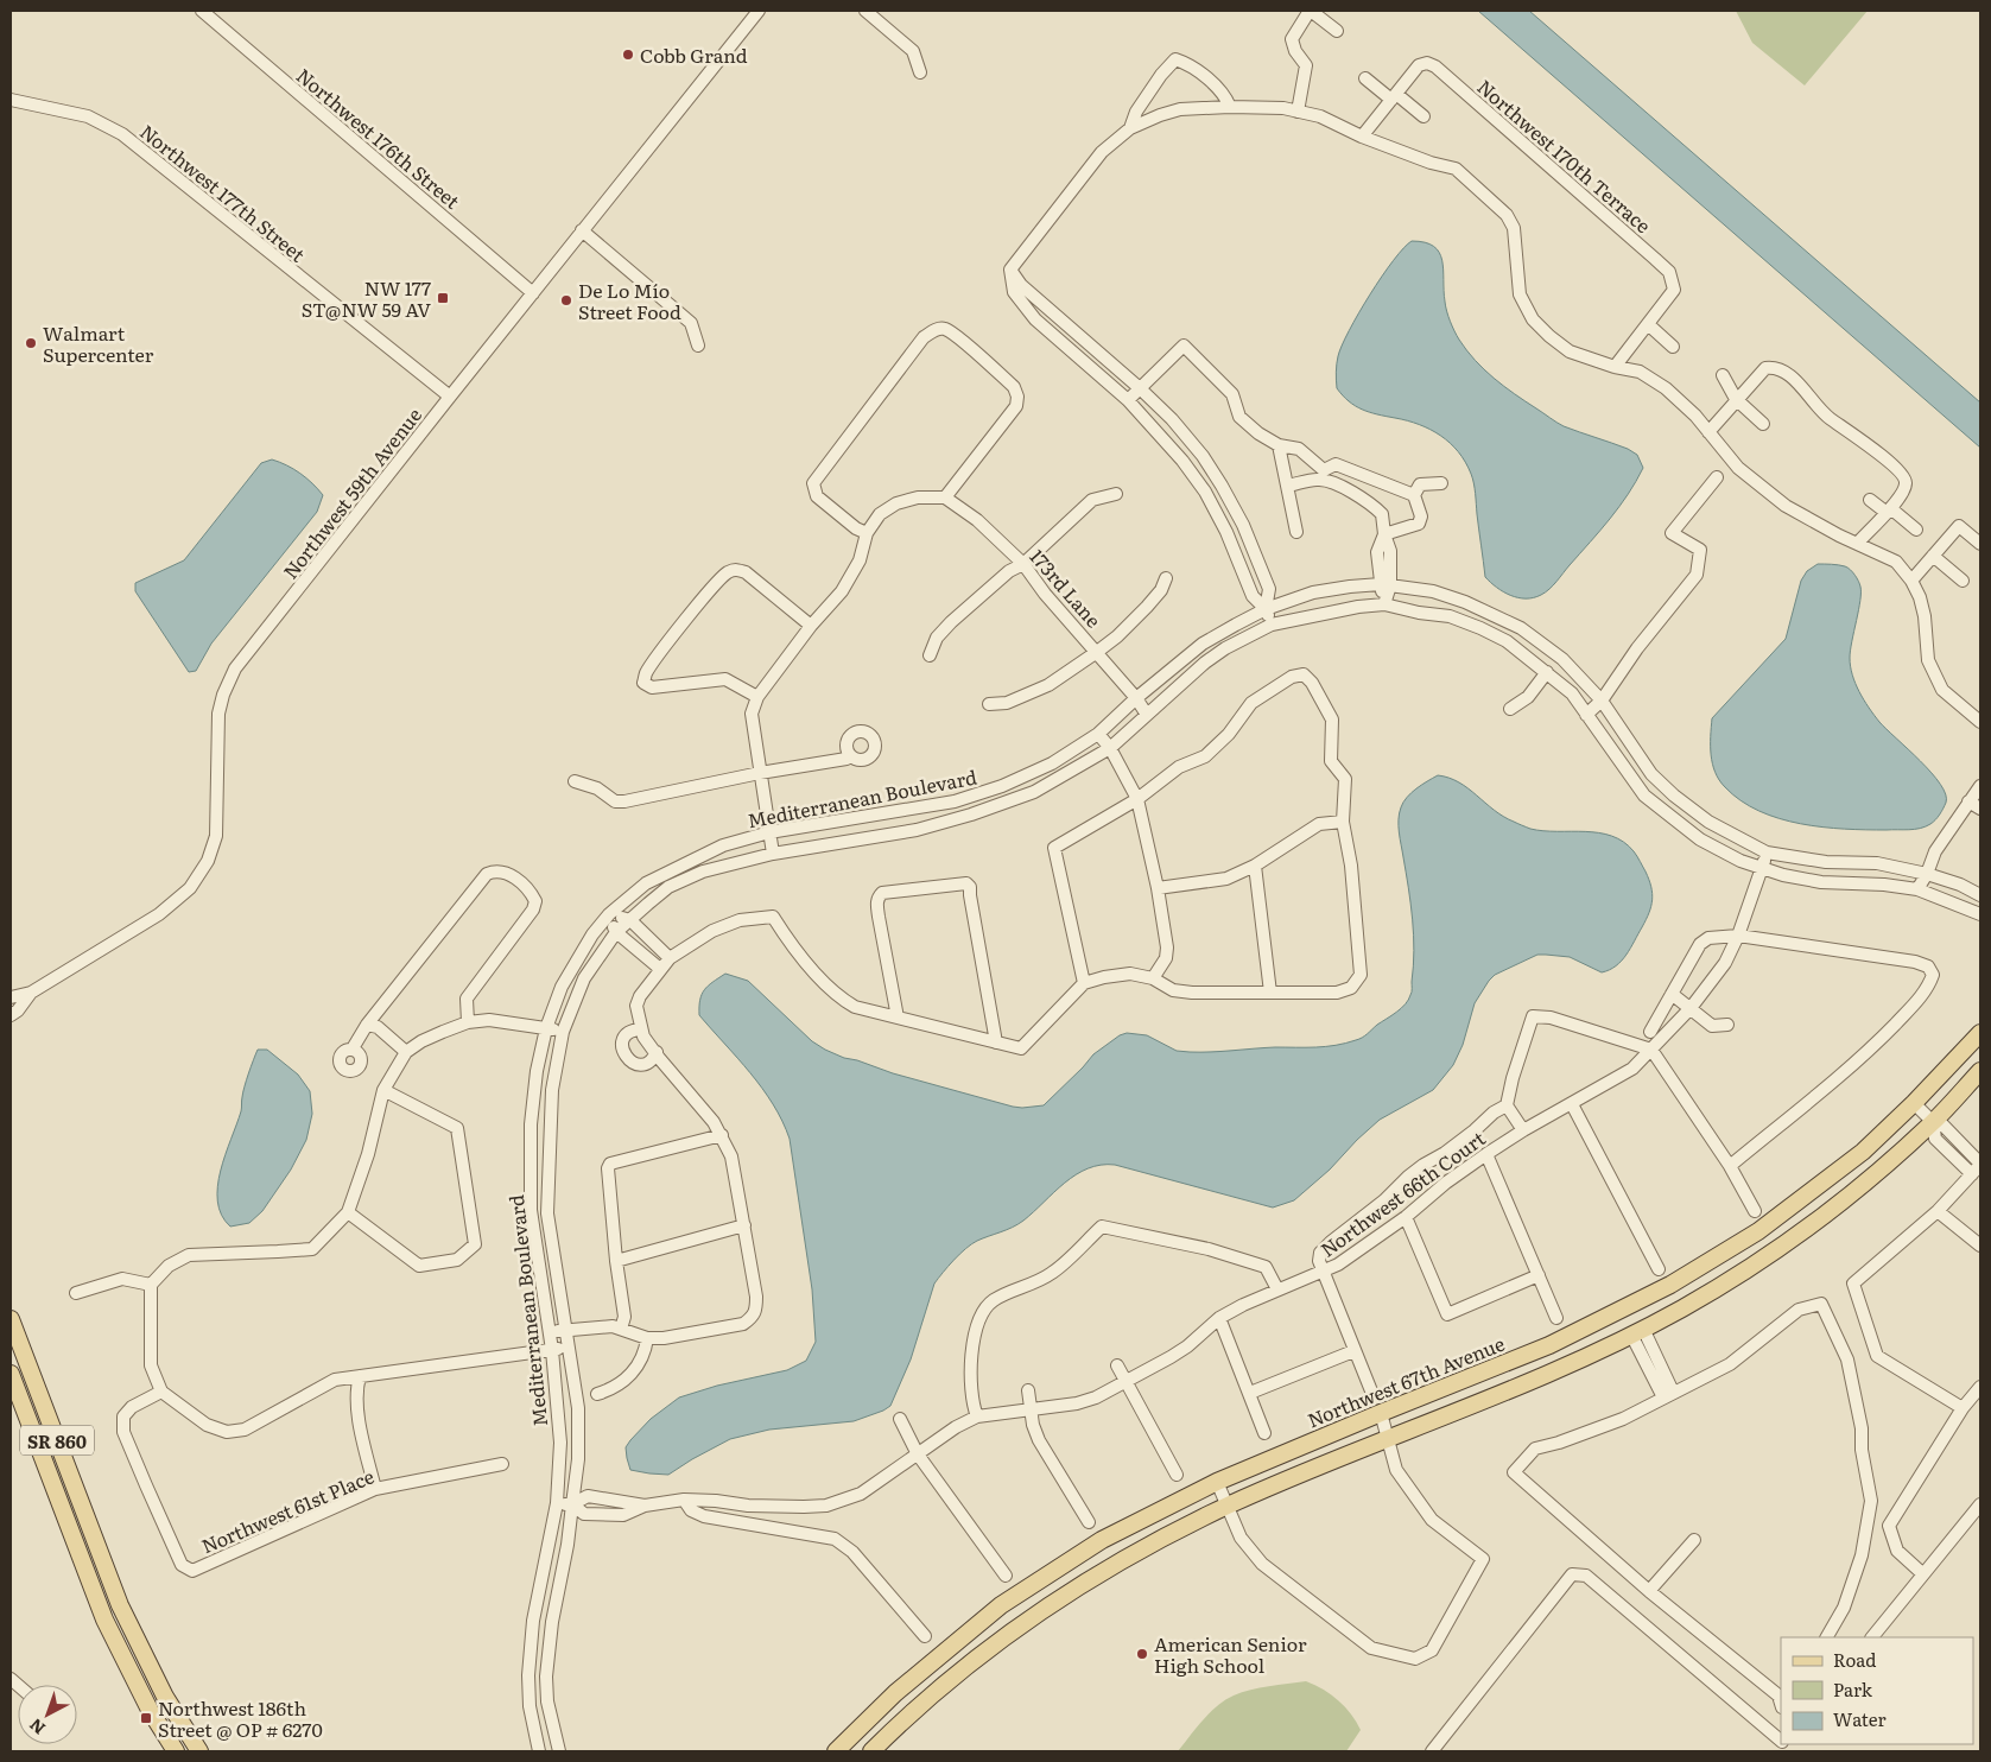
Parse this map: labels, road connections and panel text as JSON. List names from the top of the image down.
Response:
{
  "streets": {
    "main road": ["Northwest 67th Avenue", "SR 860"],
    "street": [
      "Northwest 176th Street",
      "Northwest 170th Terrace",
      "Northwest 177th Street",
      "Northwest 59th Avenue",
      "173rd Lane",
      "Mediterranean Boulevard",
      "Northwest 66th Court",
      "Northwest 61st Place"
    ]
  },
  "crossings": [
    ["Northwest 176th Street", "Northwest 59th Avenue"],
    ["Northwest 177th Street", "Northwest 59th Avenue"],
    ["173rd Lane", "Mediterranean Boulevard"],
    ["Mediterranean Boulevard", "Northwest 66th Court"]
  ],
  "places": {
    "other": [
      "Cobb Grand",
      "De Lo Mío Street Food",
      "Walmart Supercenter",
      "American Senior High School"
    ],
    "transit": ["NW 177 ST@NW 59 AV", "Northwest 186th Street @ OP # 6270"]
  },
  "legend": ["Road", "Park", "Water"],
  "north": "bottom left"
}
